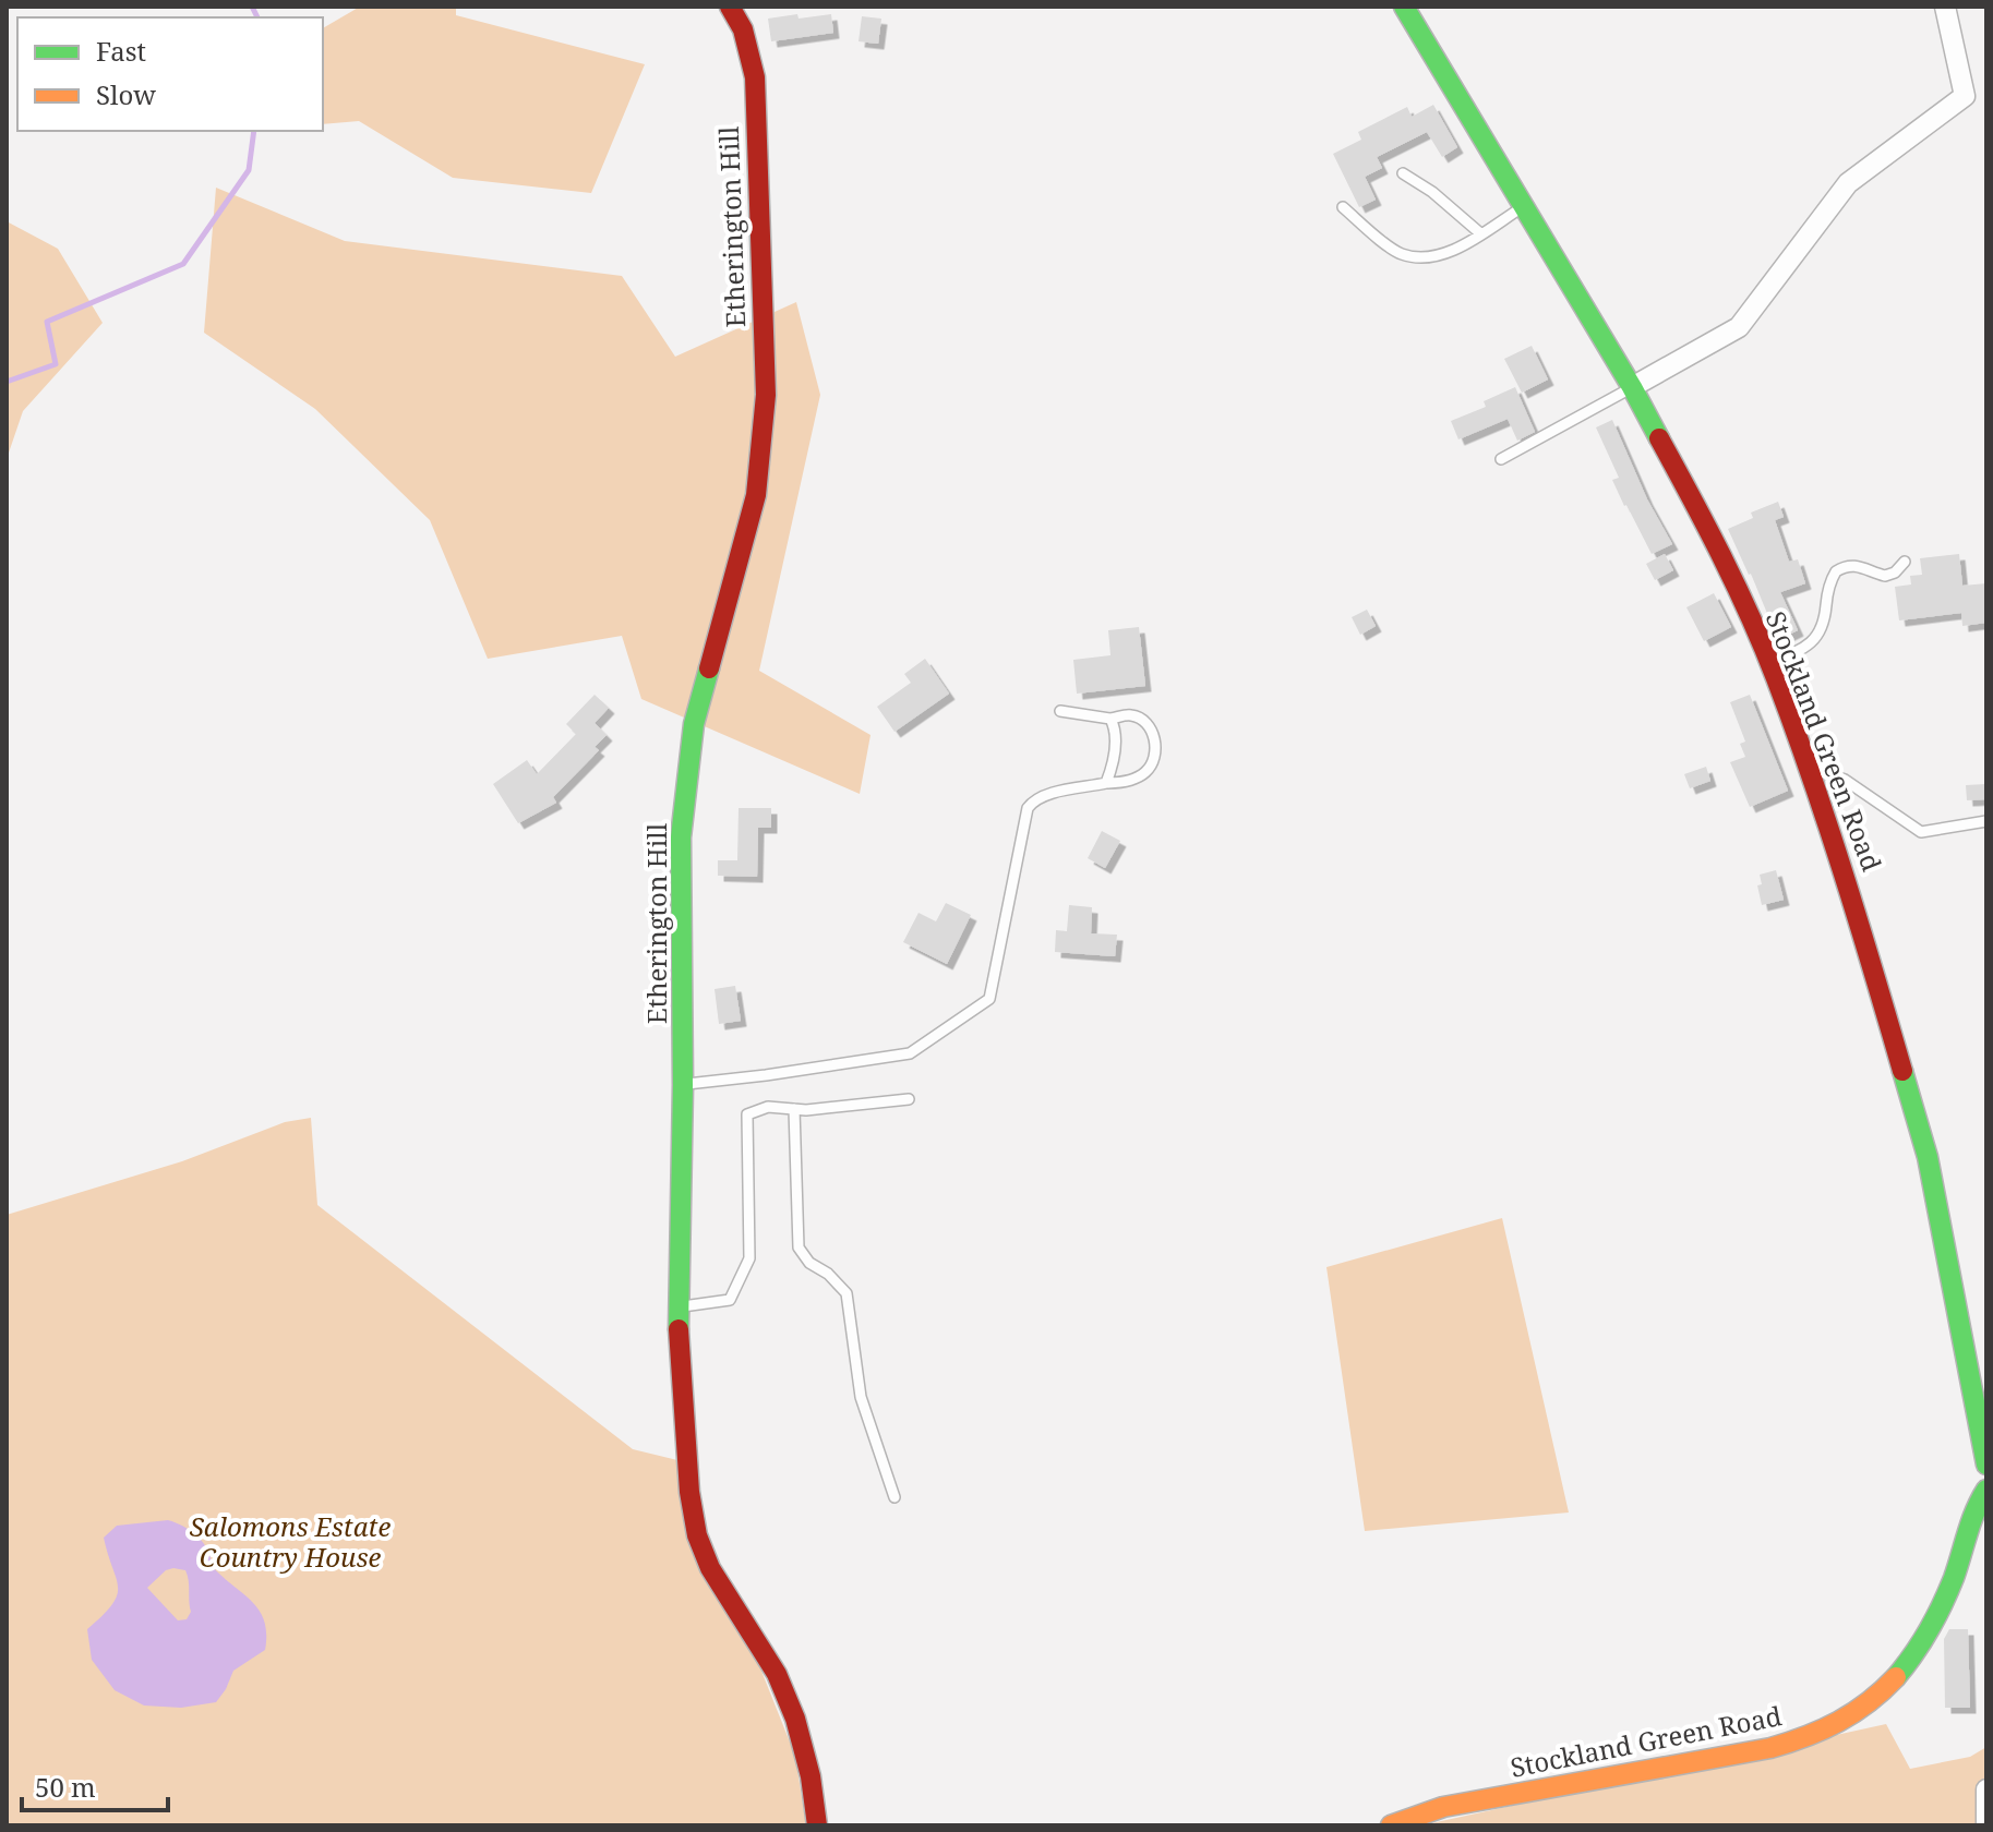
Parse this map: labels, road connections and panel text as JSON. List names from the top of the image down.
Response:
{
  "streets": {
    "street": ["Etherington Hill", "Stockland Green Road"]
  },
  "parks": ["Salomons Estate Country House"],
  "legend": ["Fast", "Slow"],
  "scale_bar": "50 m"
}
